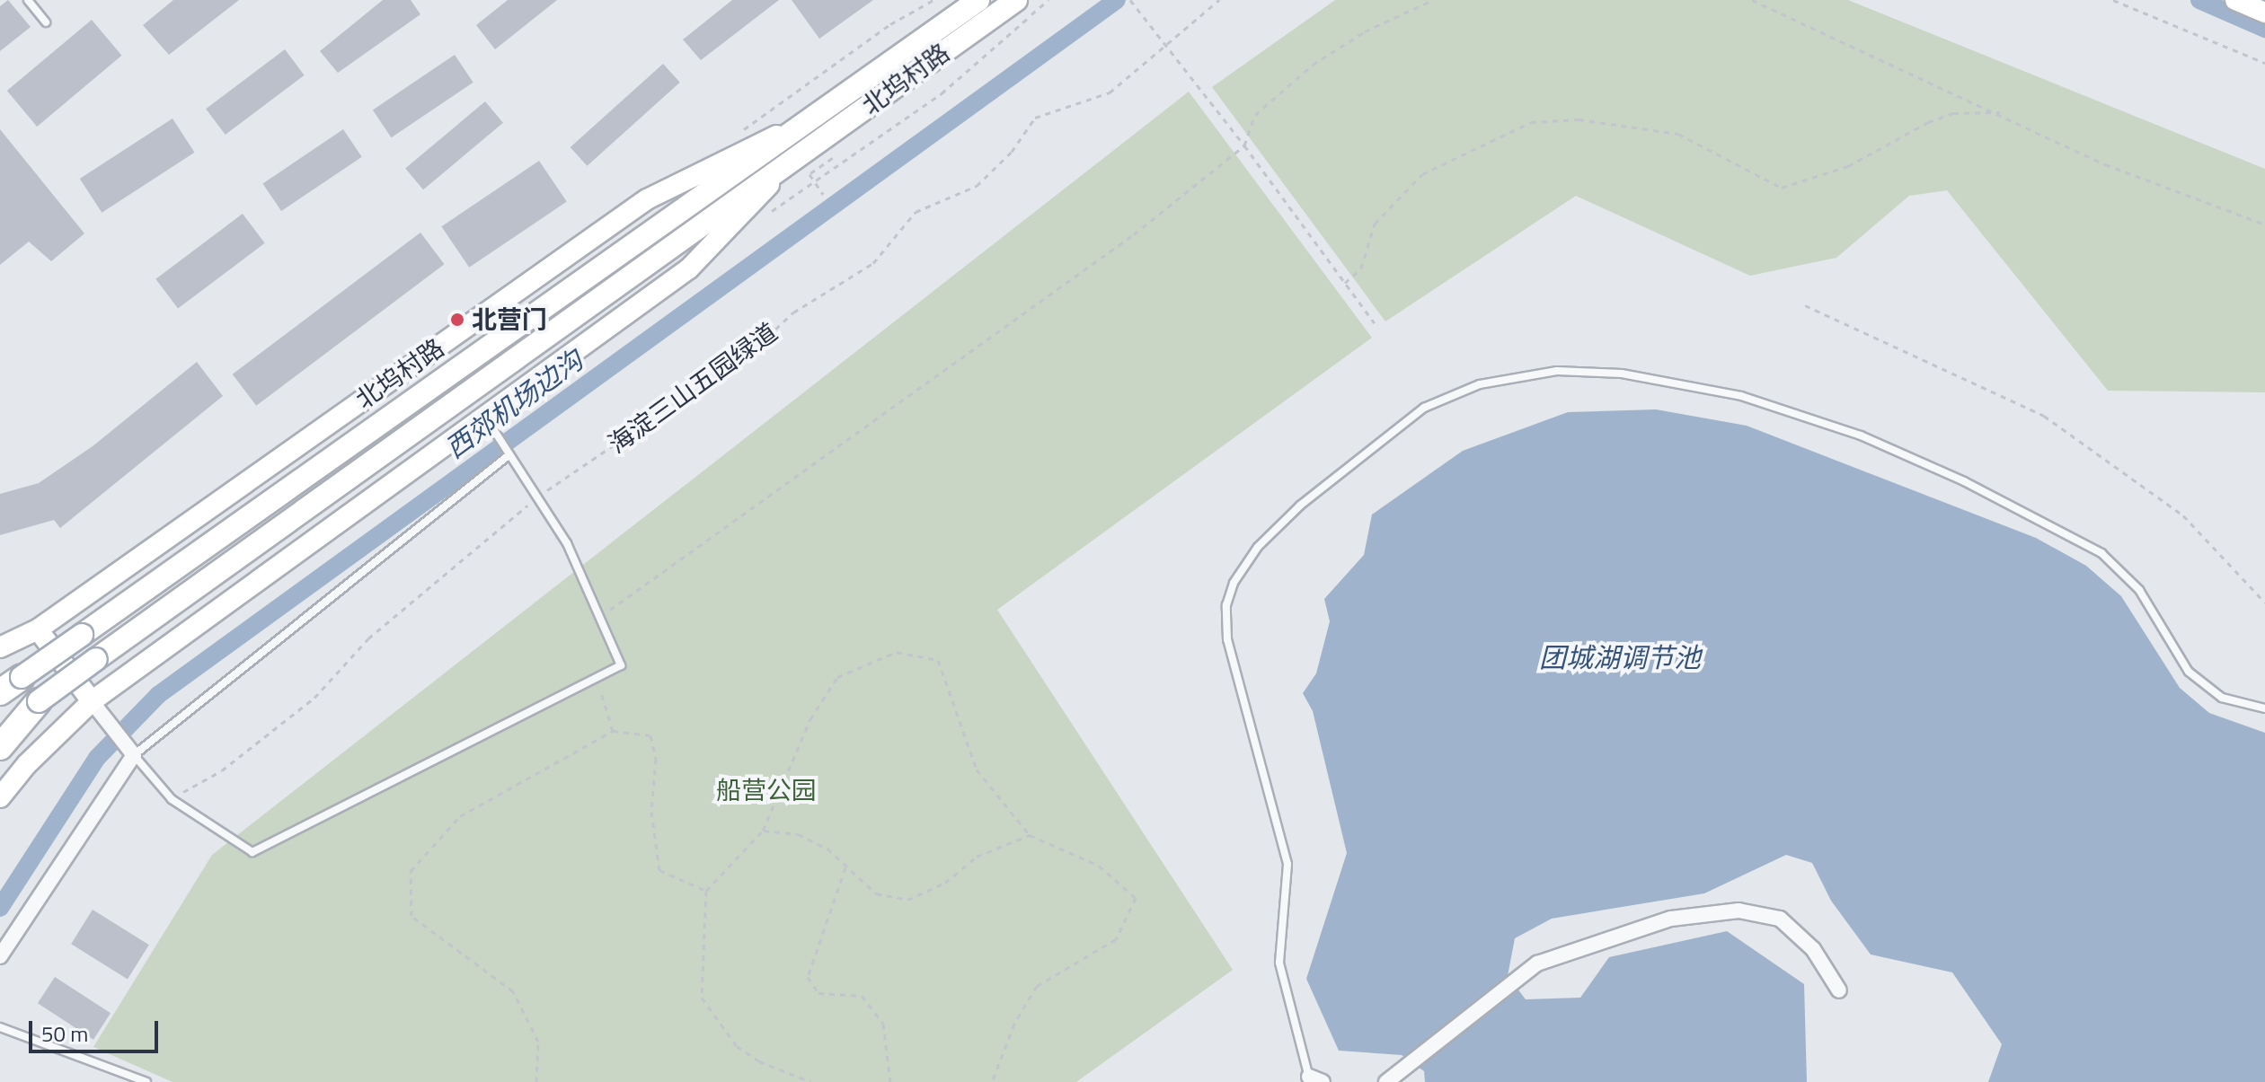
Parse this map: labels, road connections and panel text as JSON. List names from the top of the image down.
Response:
{
  "streets": {
    "main road": ["北坞村路"],
    "path": ["海淀三山五园绿道"]
  },
  "water": ["西郊机场边沟", "团城湖调节池"],
  "parks": ["船营公园"],
  "places": ["北营门"],
  "scale_bar": "50 m"
}
